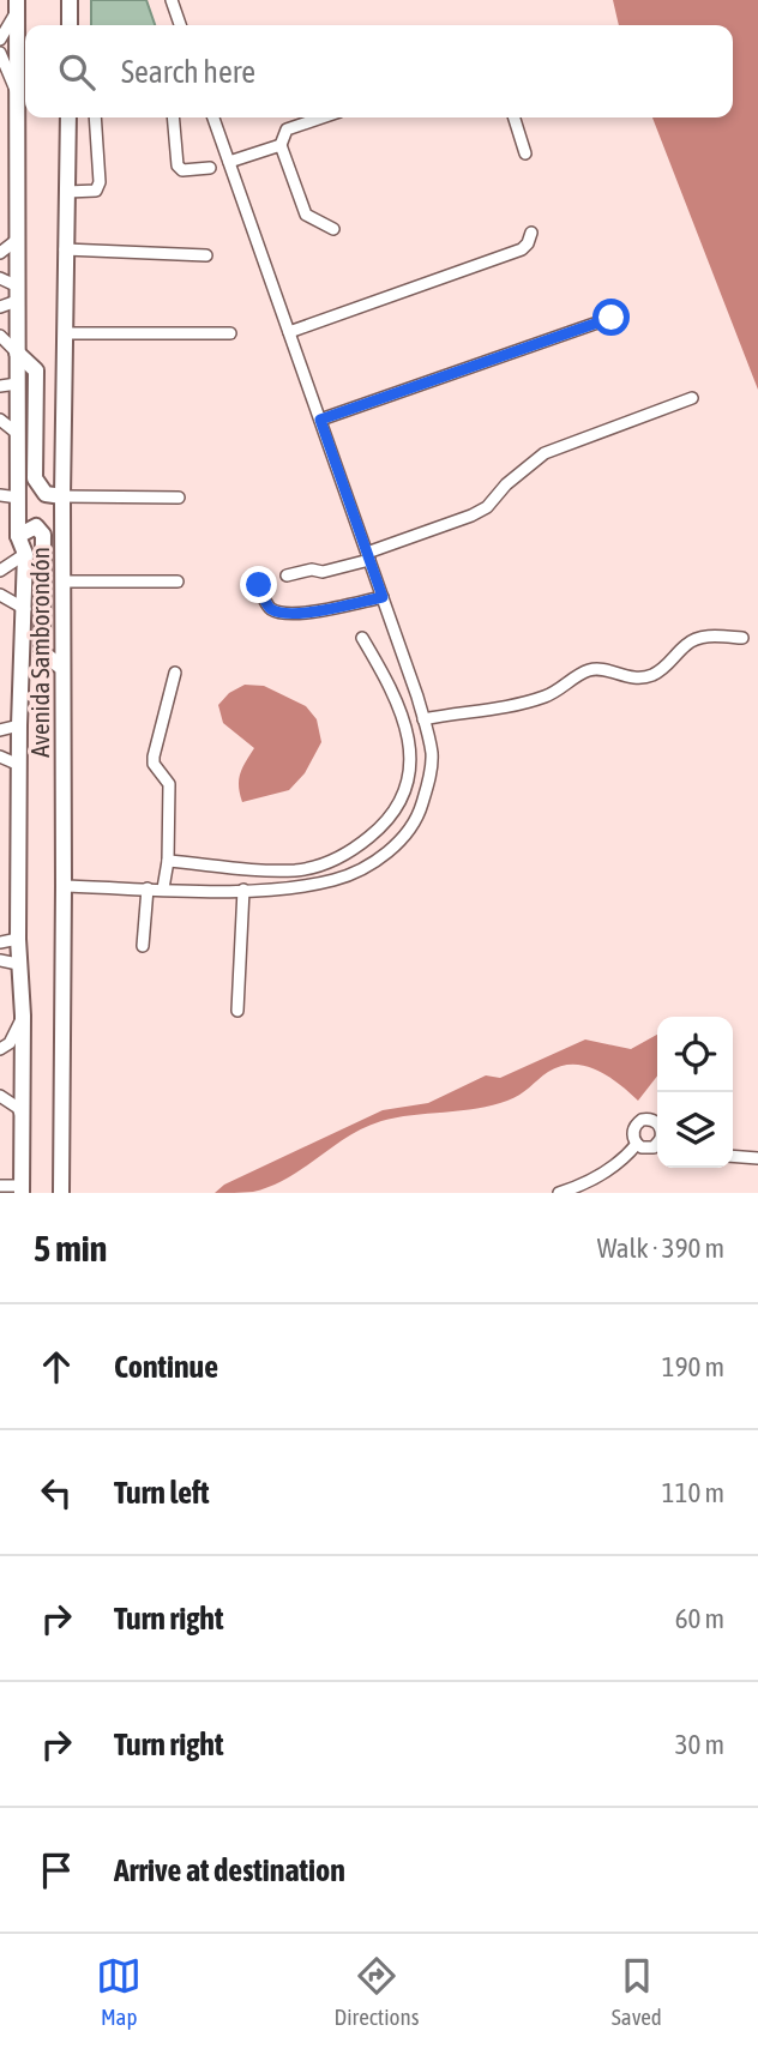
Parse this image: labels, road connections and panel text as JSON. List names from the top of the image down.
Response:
{
  "streets": {
    "highway": ["Avenida Samborondón"]
  },
  "page": {
    "search": "Search here",
    "heading": ["5 min", "Walk · 390 m"],
    "list": [
      ["Continue", "190 m"],
      ["Turn left", "110 m"],
      ["Turn right", "60 m"],
      ["Turn right", "30 m"],
      "Arrive at destination"
    ],
    "nav": ["Map", "Directions", "Saved"]
  }
}
